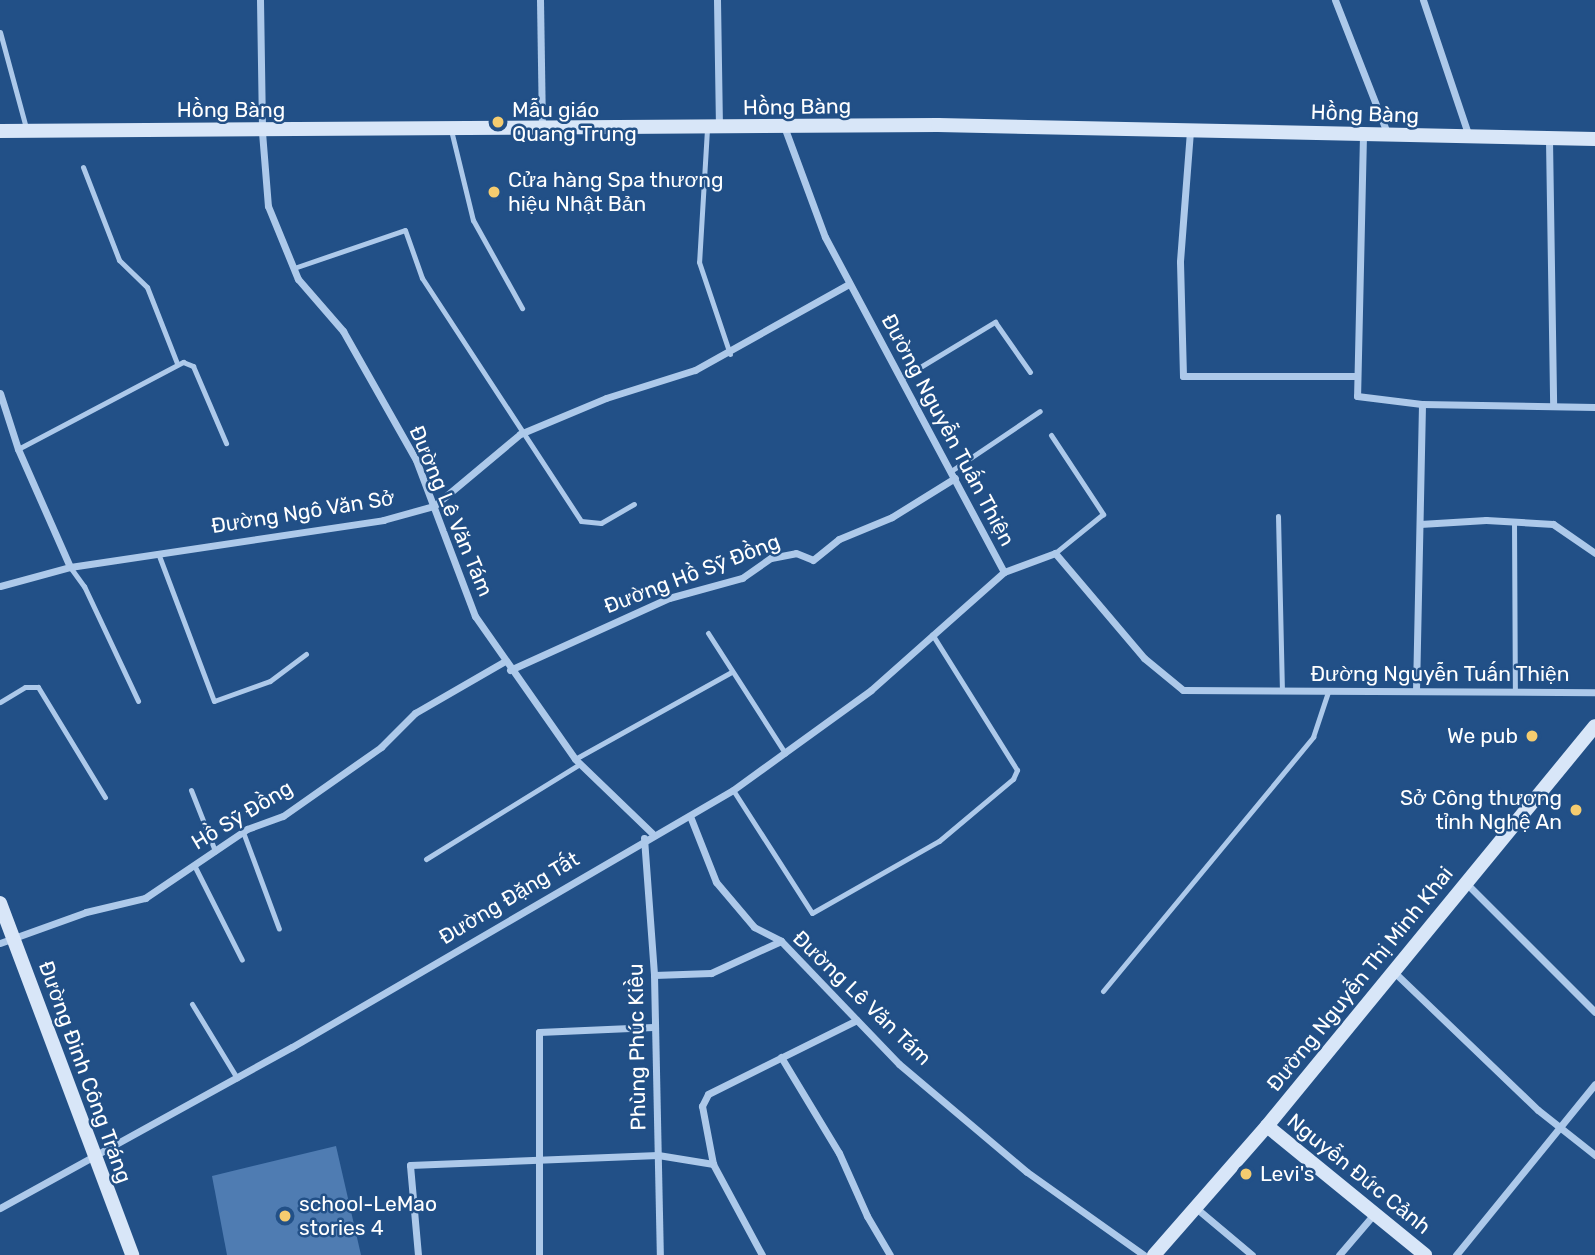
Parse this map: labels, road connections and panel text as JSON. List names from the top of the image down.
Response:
{
  "streets": {
    "street": [
      "Hồng Bàng",
      "Đường Nguyễn Tuấn Thiện",
      "Đường Lê Văn Tám",
      "Đường Ngô Văn Sở",
      "Đường Hồ Sỹ Đồng",
      "Hồ Sỹ Đồng",
      "Đường Đặng Tất",
      "Đường Nguyễn Thị Minh Khai",
      "Phùng Phúc Kiều",
      "Đường Đinh Công Tráng",
      "Nguyễn Đức Cảnh"
    ]
  },
  "crossings": [
    ["Hồng Bàng", "Đường Nguyễn Tuấn Thiện"],
    ["Hồng Bàng", "Đường Lê Văn Tám"],
    ["Đường Nguyễn Tuấn Thiện", "Đường Ngô Văn Sở"],
    ["Đường Nguyễn Tuấn Thiện", "Đường Hồ Sỹ Đồng"],
    ["Đường Nguyễn Tuấn Thiện", "Đường Đặng Tất"],
    ["Đường Lê Văn Tám", "Đường Ngô Văn Sở"],
    ["Đường Lê Văn Tám", "Đường Hồ Sỹ Đồng"],
    ["Đường Lê Văn Tám", "Hồ Sỹ Đồng"],
    ["Đường Lê Văn Tám", "Đường Đặng Tất"],
    ["Hồ Sỹ Đồng", "Đường Đinh Công Tráng"],
    ["Đường Đặng Tất", "Phùng Phúc Kiều"],
    ["Đường Đặng Tất", "Đường Đinh Công Tráng"],
    ["Đường Nguyễn Thị Minh Khai", "Nguyễn Đức Cảnh"]
  ],
  "places": [
    "Mẫu giáo Quang Trung",
    "Cửa hàng Spa thương hiệu Nhật Bản",
    "We pub",
    "Sở Công thương tỉnh Nghệ An",
    "Levi's",
    "school-LeMao stories 4"
  ]
}
